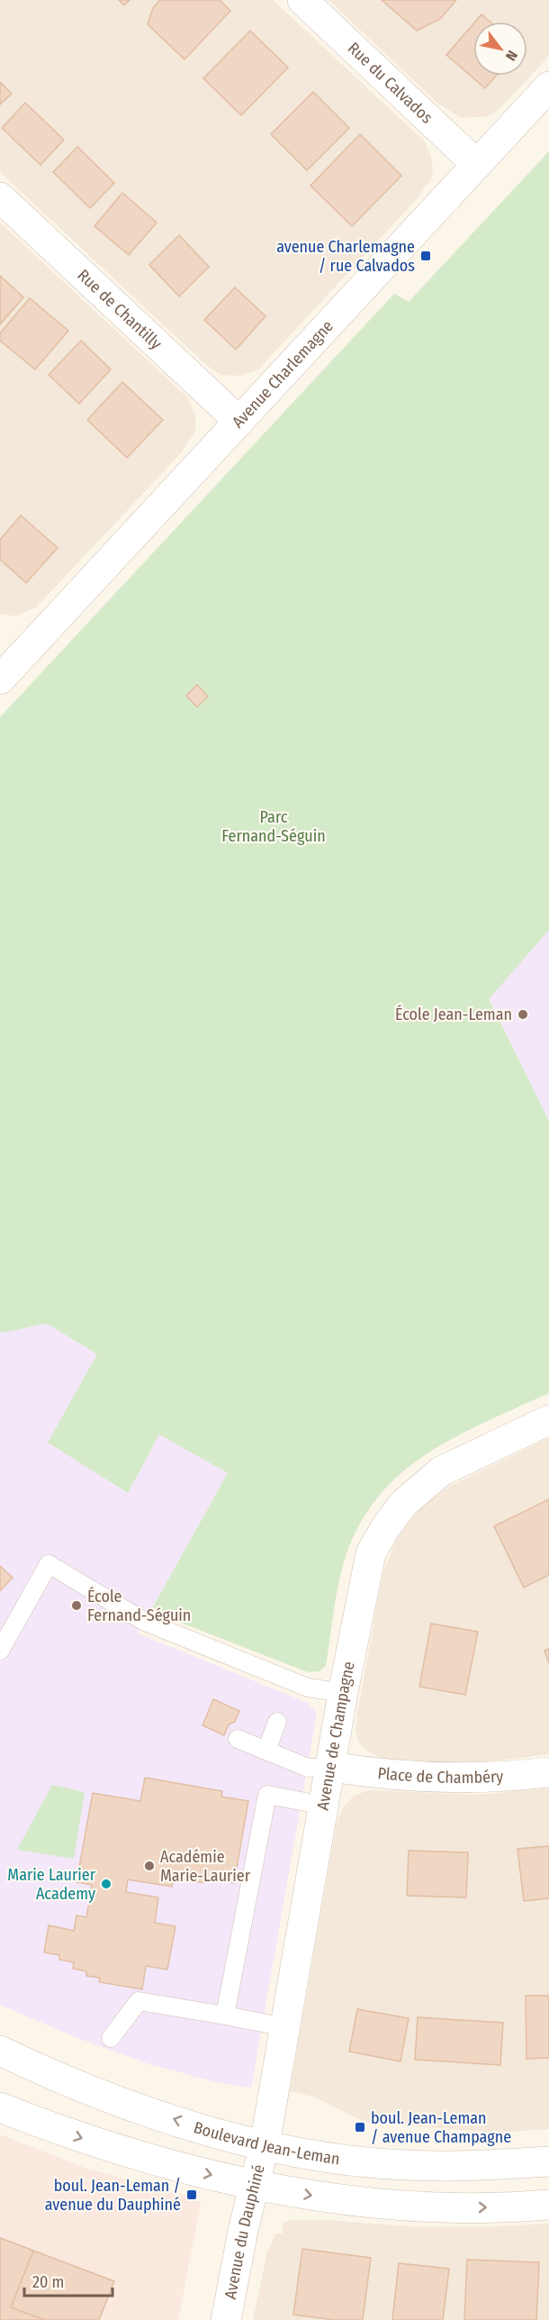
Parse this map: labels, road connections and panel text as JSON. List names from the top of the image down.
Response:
{
  "streets": {
    "street": [
      "Rue du Calvados",
      "Rue de Chantilly",
      "Avenue Charlemagne",
      "Avenue de Champagne",
      "Place de Chambéry",
      "Boulevard Jean-Leman",
      "Avenue du Dauphiné"
    ]
  },
  "crossings": [
    ["Rue du Calvados", "Avenue Charlemagne"],
    ["Rue de Chantilly", "Avenue Charlemagne"],
    ["Avenue de Champagne", "Place de Chambéry"],
    ["Avenue de Champagne", "Boulevard Jean-Leman"],
    ["Avenue de Champagne", "Avenue du Dauphiné"],
    ["Boulevard Jean-Leman", "Avenue du Dauphiné"]
  ],
  "parks": ["Parc Fernand-Séguin"],
  "places": {
    "transit": ["avenue Charlemagne / rue Calvados", "boul. Jean-Leman / avenue Champagne", "boul. Jean-Leman / avenue du Dauphiné"],
    "other": [
      "École Jean-Leman",
      "École Fernand-Séguin",
      "Académie Marie-Laurier",
      "Marie Laurier Academy"
    ]
  },
  "scale_bar": "20 m",
  "north": "bottom right"
}
